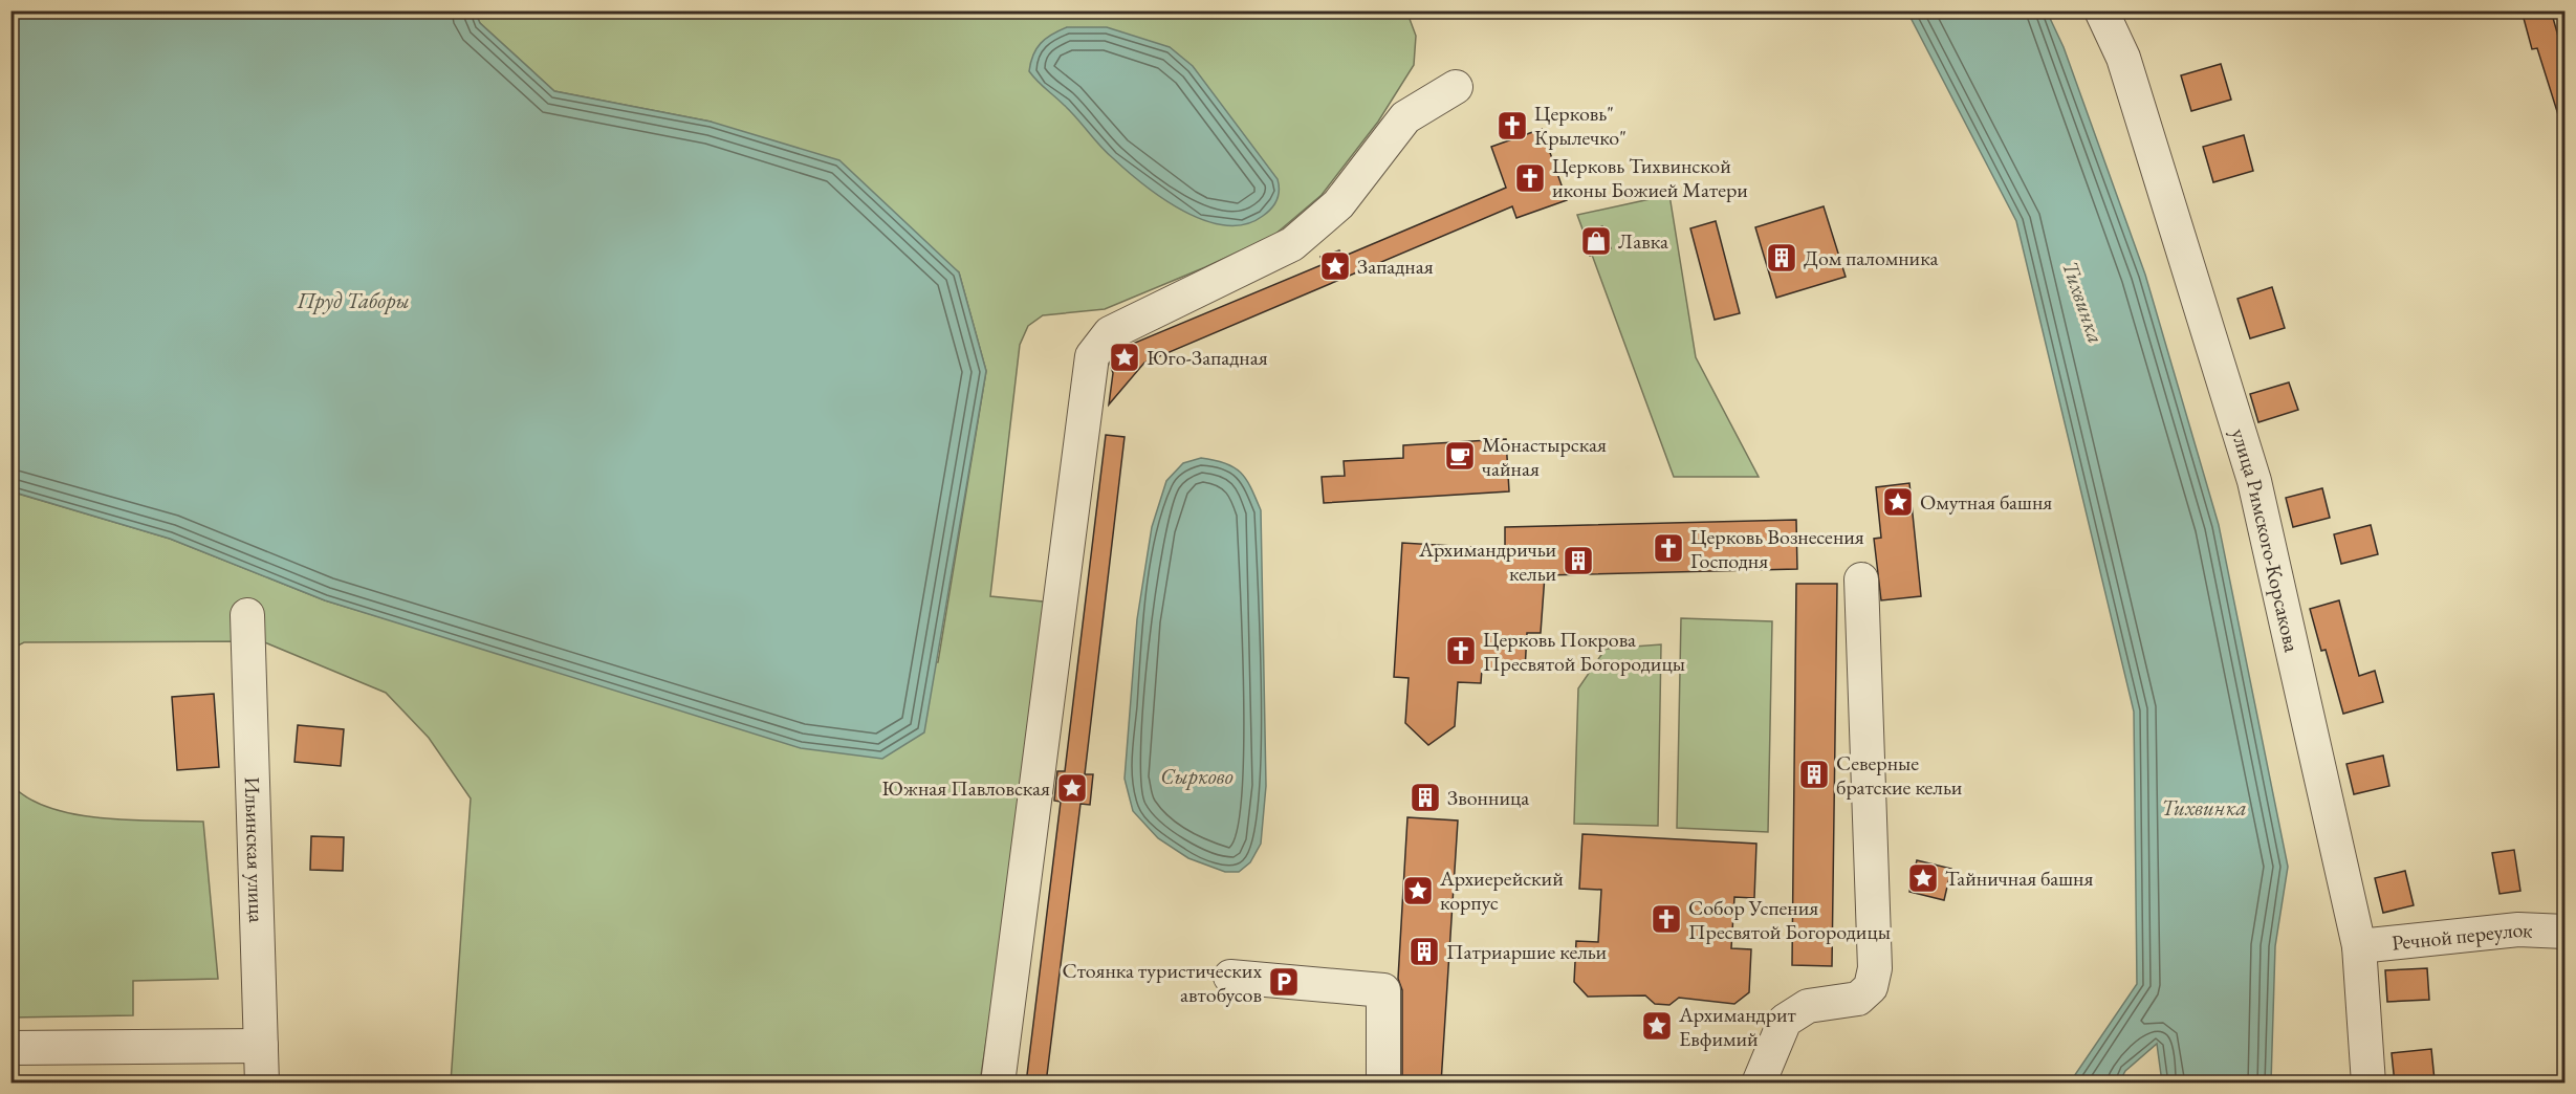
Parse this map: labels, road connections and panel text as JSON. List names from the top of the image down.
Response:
{
  "streets": {
    "street": ["улица Римского-Корсакова", "Ильинская улица", "Речной переулок"]
  },
  "crossings": [
    ["улица Римского-Корсакова", "Речной переулок"]
  ],
  "water": ["Пруд Таборы", "Тихвинка", "Сырково"],
  "places": {
    "church": [
      "Церковь\" Крылечко\"",
      "Церковь Тихвинской иконы Божией Матери",
      "Церковь Вознесения Господня",
      "Церковь Покрова Пресвятой Богородицы",
      "Собор Успения Пресвятой Богородицы"
    ],
    "shop": ["Лавка"],
    "building": [
      "Дом паломника",
      "Архимандричьи кельи",
      "Северные братские кельи",
      "Звонница",
      "Патриаршие кельи"
    ],
    "place": [
      "Западная",
      "Юго-Западная",
      "Омутная башня",
      "Южная Павловская",
      "Тайничная башня",
      "Архиерейский корпус",
      "Архимандрит Евфимий"
    ],
    "cafe": ["Монастырская чайная"],
    "parking": ["Стоянка туристических автобусов"]
  }
}
